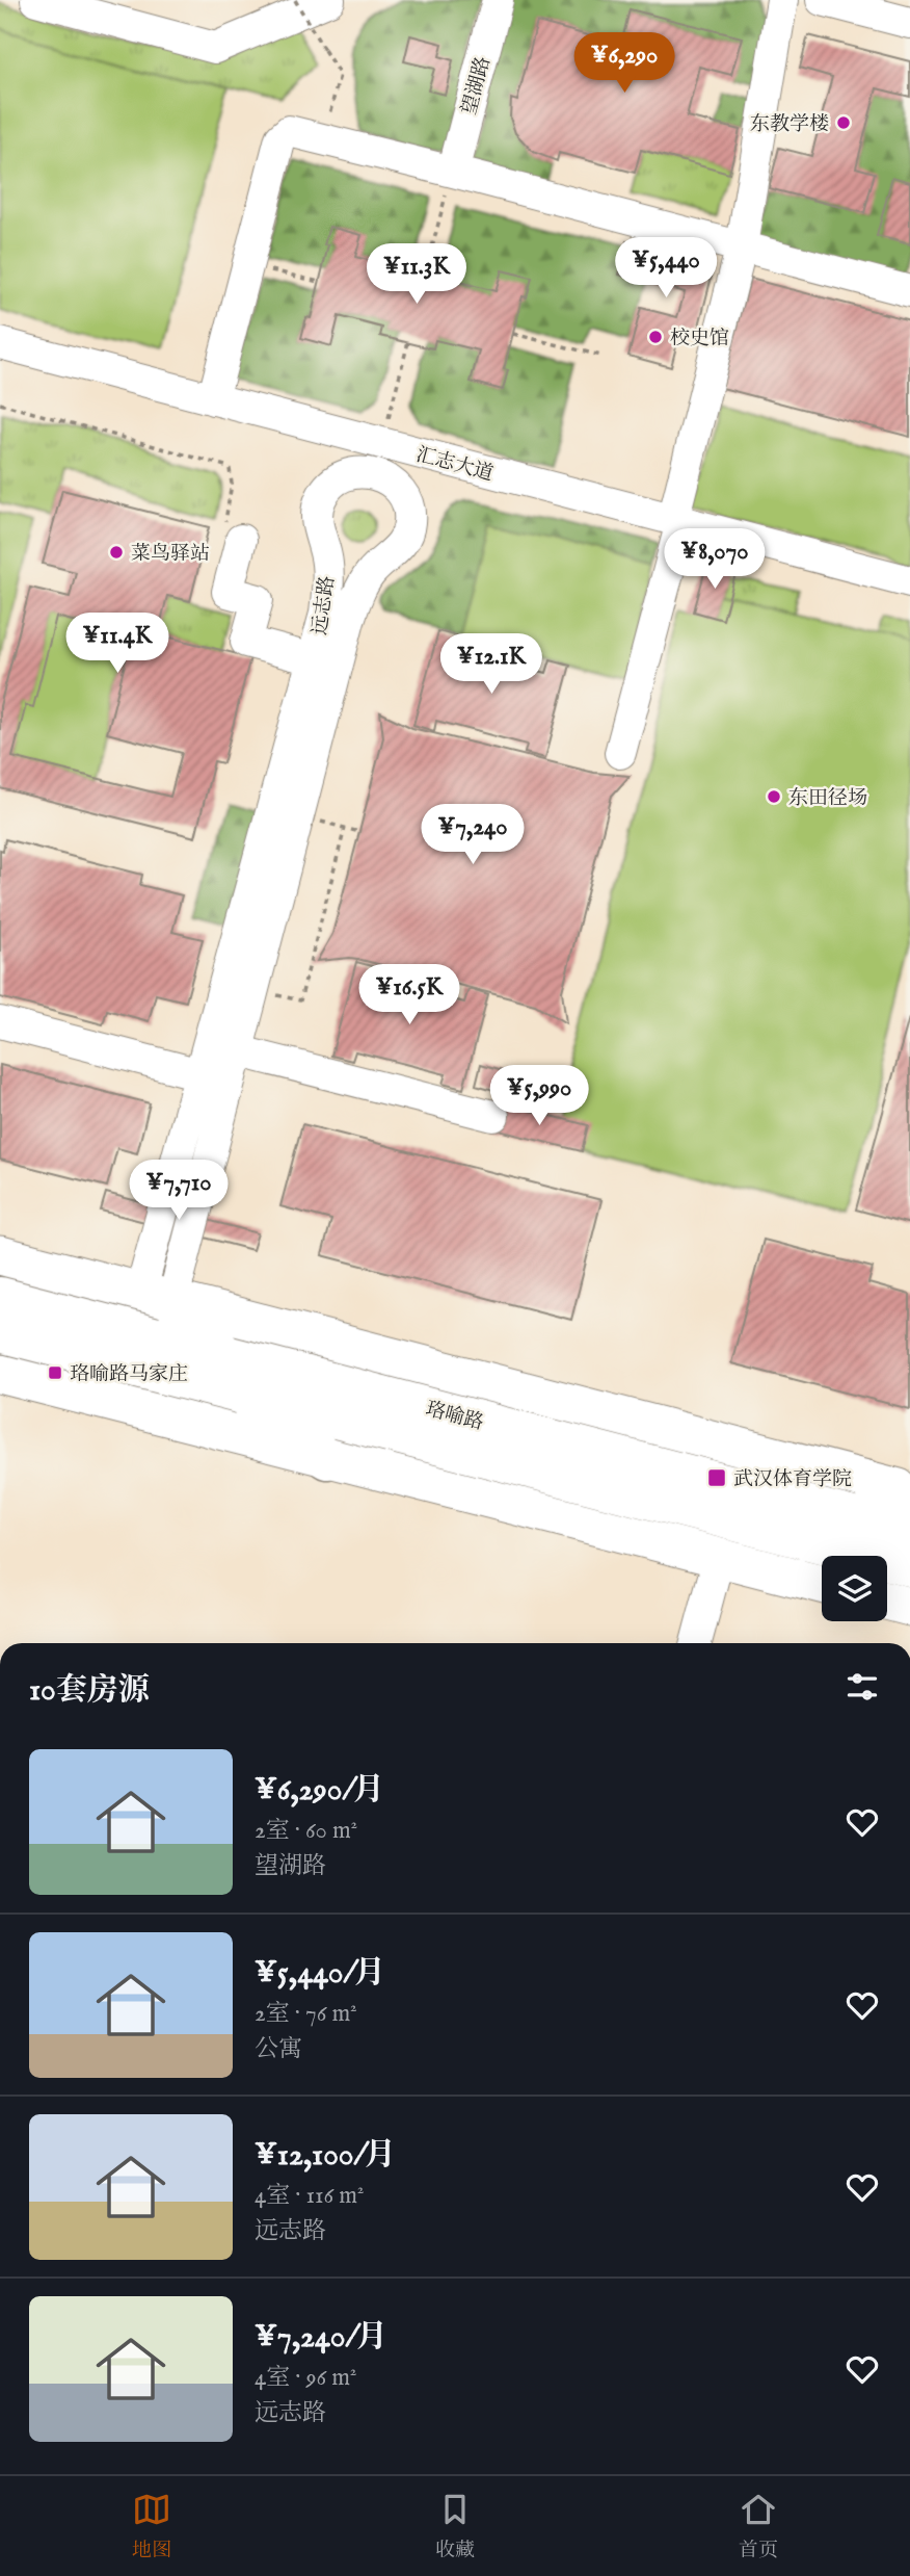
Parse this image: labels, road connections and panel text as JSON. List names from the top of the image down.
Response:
{
  "streets": {
    "highway": ["珞喻路"],
    "street": ["望湖路", "汇志大道", "远志路"]
  },
  "places": {
    "other": [
      "东教学楼",
      "校史馆",
      "菜鸟驿站",
      "东田径场"
    ],
    "transit": ["珞喻路马家庄", "武汉体育学院"]
  },
  "page": {
    "price": [
      "¥6,290",
      "¥5,440",
      "¥11.3K",
      "¥8,070",
      "¥11.4K",
      "¥12.1K",
      "¥7,240",
      "¥16.5K",
      "¥5,990",
      "¥7,710"
    ],
    "heading": "10套房源",
    "list": [
      {
        "name": "¥6,290/月",
        "note": "2室 · 60 m² · 望湖路"
      },
      {
        "name": "¥5,440/月",
        "note": "2室 · 76 m² · 公寓"
      },
      {
        "name": "¥12,100/月",
        "note": "4室 · 116 m² · 远志路"
      },
      {
        "name": "¥7,240/月",
        "note": "4室 · 96 m² · 远志路"
      }
    ],
    "tabs": ["地图", "收藏", "首页"]
  }
}
